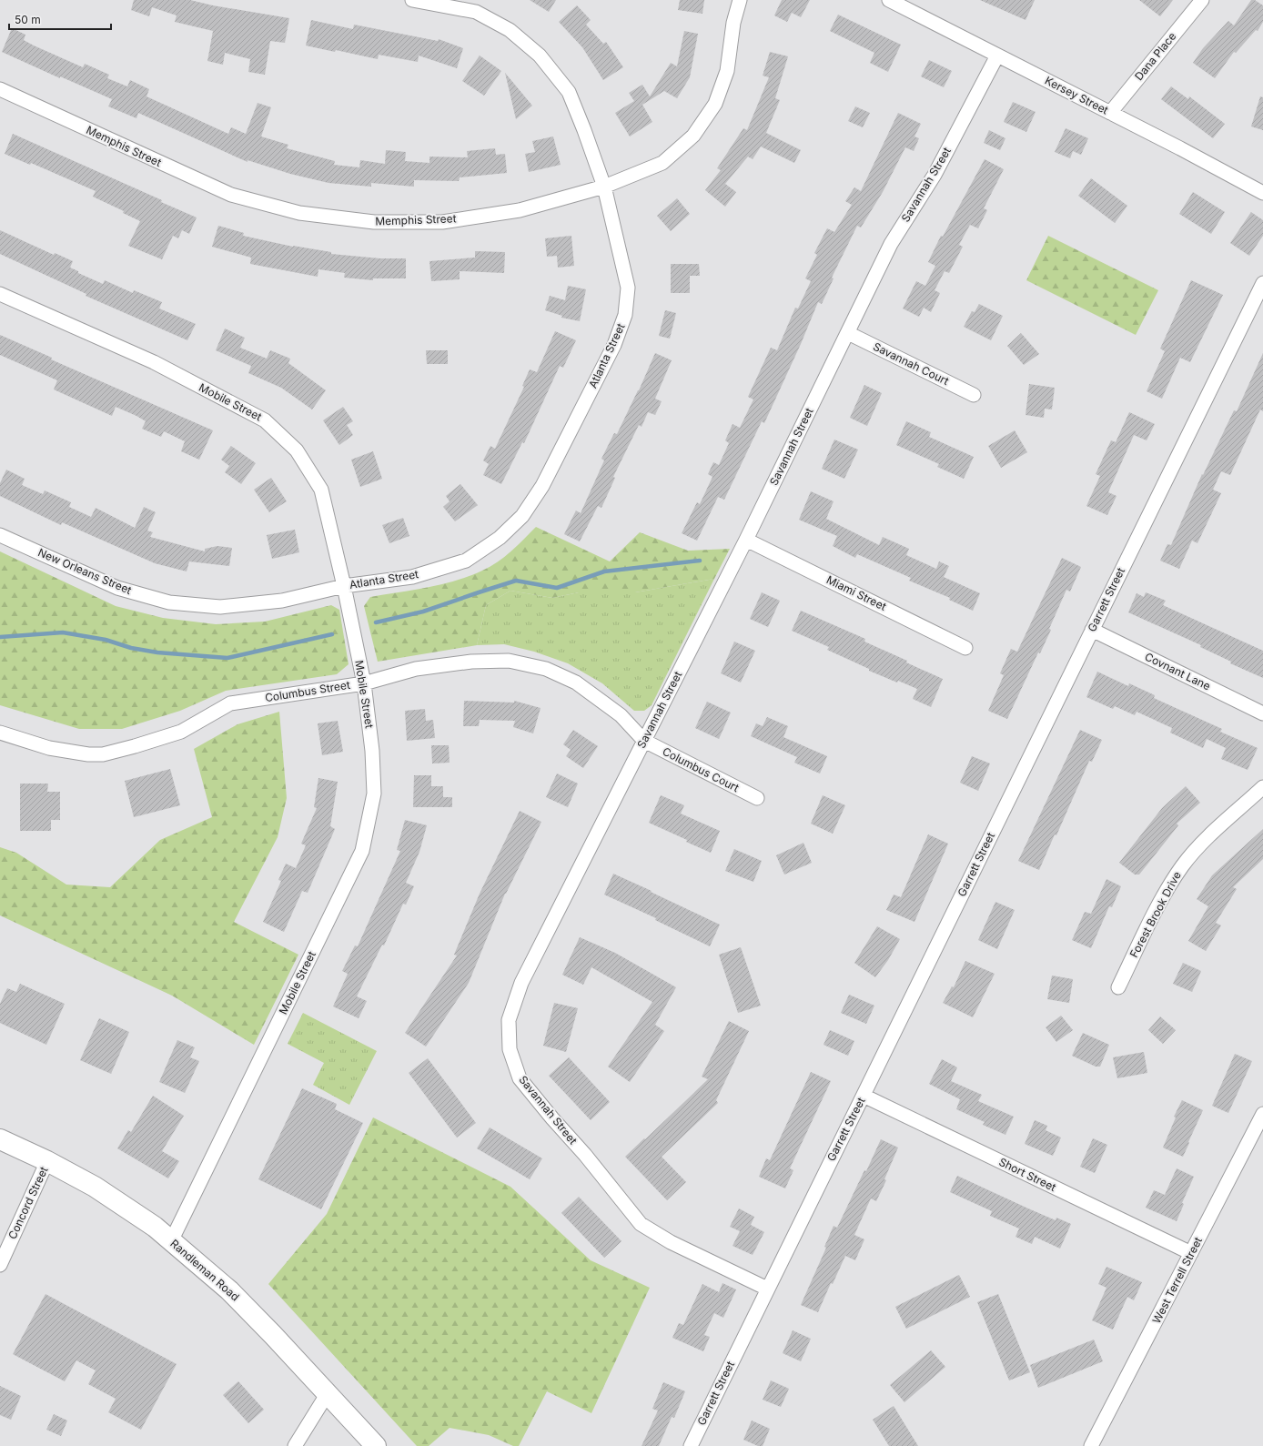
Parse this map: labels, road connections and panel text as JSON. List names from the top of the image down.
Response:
{
  "streets": {
    "main road": ["Randleman Road"],
    "street": [
      "Dana Place",
      "Kersey Street",
      "Memphis Street",
      "Savannah Street",
      "Atlanta Street",
      "Savannah Court",
      "Mobile Street",
      "New Orleans Street",
      "Miami Street",
      "Garrett Street",
      "Covnant Lane",
      "Columbus Street",
      "Columbus Court",
      "Forest Brook Drive",
      "Short Street",
      "Concord Street",
      "West Terrell Street"
    ]
  },
  "crossings": [
    ["Dana Place", "Kersey Street"],
    ["Kersey Street", "Savannah Street"],
    ["Memphis Street", "Atlanta Street"],
    ["Savannah Street", "Savannah Court"],
    ["Savannah Street", "Miami Street"],
    ["Savannah Street", "Garrett Street"],
    ["Savannah Street", "Columbus Street"],
    ["Savannah Street", "Columbus Court"],
    ["Atlanta Street", "Mobile Street"],
    ["Atlanta Street", "New Orleans Street"],
    ["Mobile Street", "New Orleans Street"],
    ["Mobile Street", "Columbus Street"],
    ["Mobile Street", "Randleman Road"],
    ["Garrett Street", "Covnant Lane"],
    ["Garrett Street", "Short Street"],
    ["Columbus Street", "Columbus Court"],
    ["Short Street", "West Terrell Street"],
    ["Concord Street", "Randleman Road"]
  ],
  "scale_bar": "50 m"
}
